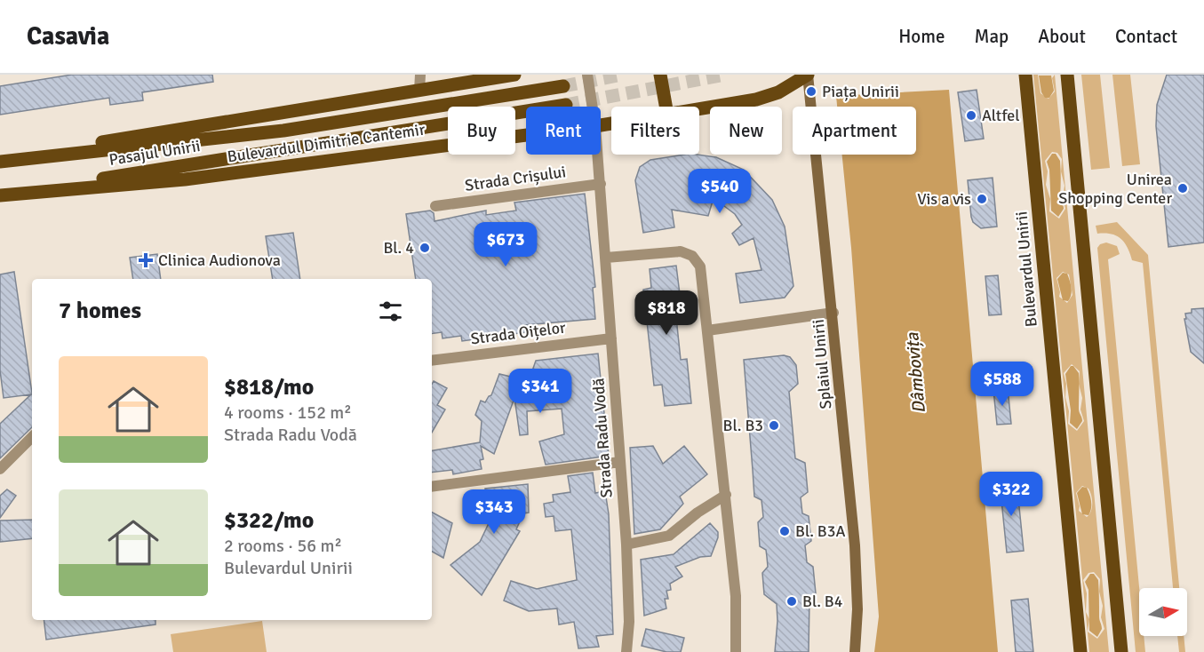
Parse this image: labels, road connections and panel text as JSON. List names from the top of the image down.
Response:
{
  "streets": {
    "main road": [
      "Bulevardul Dimitrie Cantemir",
      "Pasajul Unirii",
      "Bulevardul Unirii",
      "Splaiul Unirii"
    ],
    "street": ["Strada Crișului", "Strada Oițelor", "Strada Radu Vodă"]
  },
  "crossings": [
    ["Bulevardul Dimitrie Cantemir", "Pasajul Unirii"],
    ["Bulevardul Dimitrie Cantemir", "Splaiul Unirii"],
    ["Strada Crișului", "Strada Radu Vodă"],
    ["Strada Oițelor", "Strada Radu Vodă"]
  ],
  "water": ["Dâmbovița"],
  "places": {
    "other": [
      "Piața Unirii",
      "Altfel",
      "Unirea Shopping Center",
      "Vis a vis",
      "Bl. 4",
      "Bl. B3",
      "Bl. B3A",
      "Bl. B4"
    ],
    "health": ["Clinica Audionova"]
  },
  "north": "right",
  "page": {
    "header": "Casavia",
    "nav": [
      "Home",
      "Map",
      "About",
      "Contact"
    ],
    "chip": [
      "Buy",
      "Rent",
      "Filters",
      "New",
      "Apartment"
    ],
    "price": [
      "$540",
      "$673",
      "$818",
      "$588",
      "$341",
      "$322",
      "$343"
    ],
    "heading": "7 homes",
    "list": [
      {
        "name": "$818/mo",
        "note": "4 rooms · 152 m² · Strada Radu Vodă"
      },
      {
        "name": "$322/mo",
        "note": "2 rooms · 56 m² · Bulevardul Unirii"
      }
    ]
  }
}
